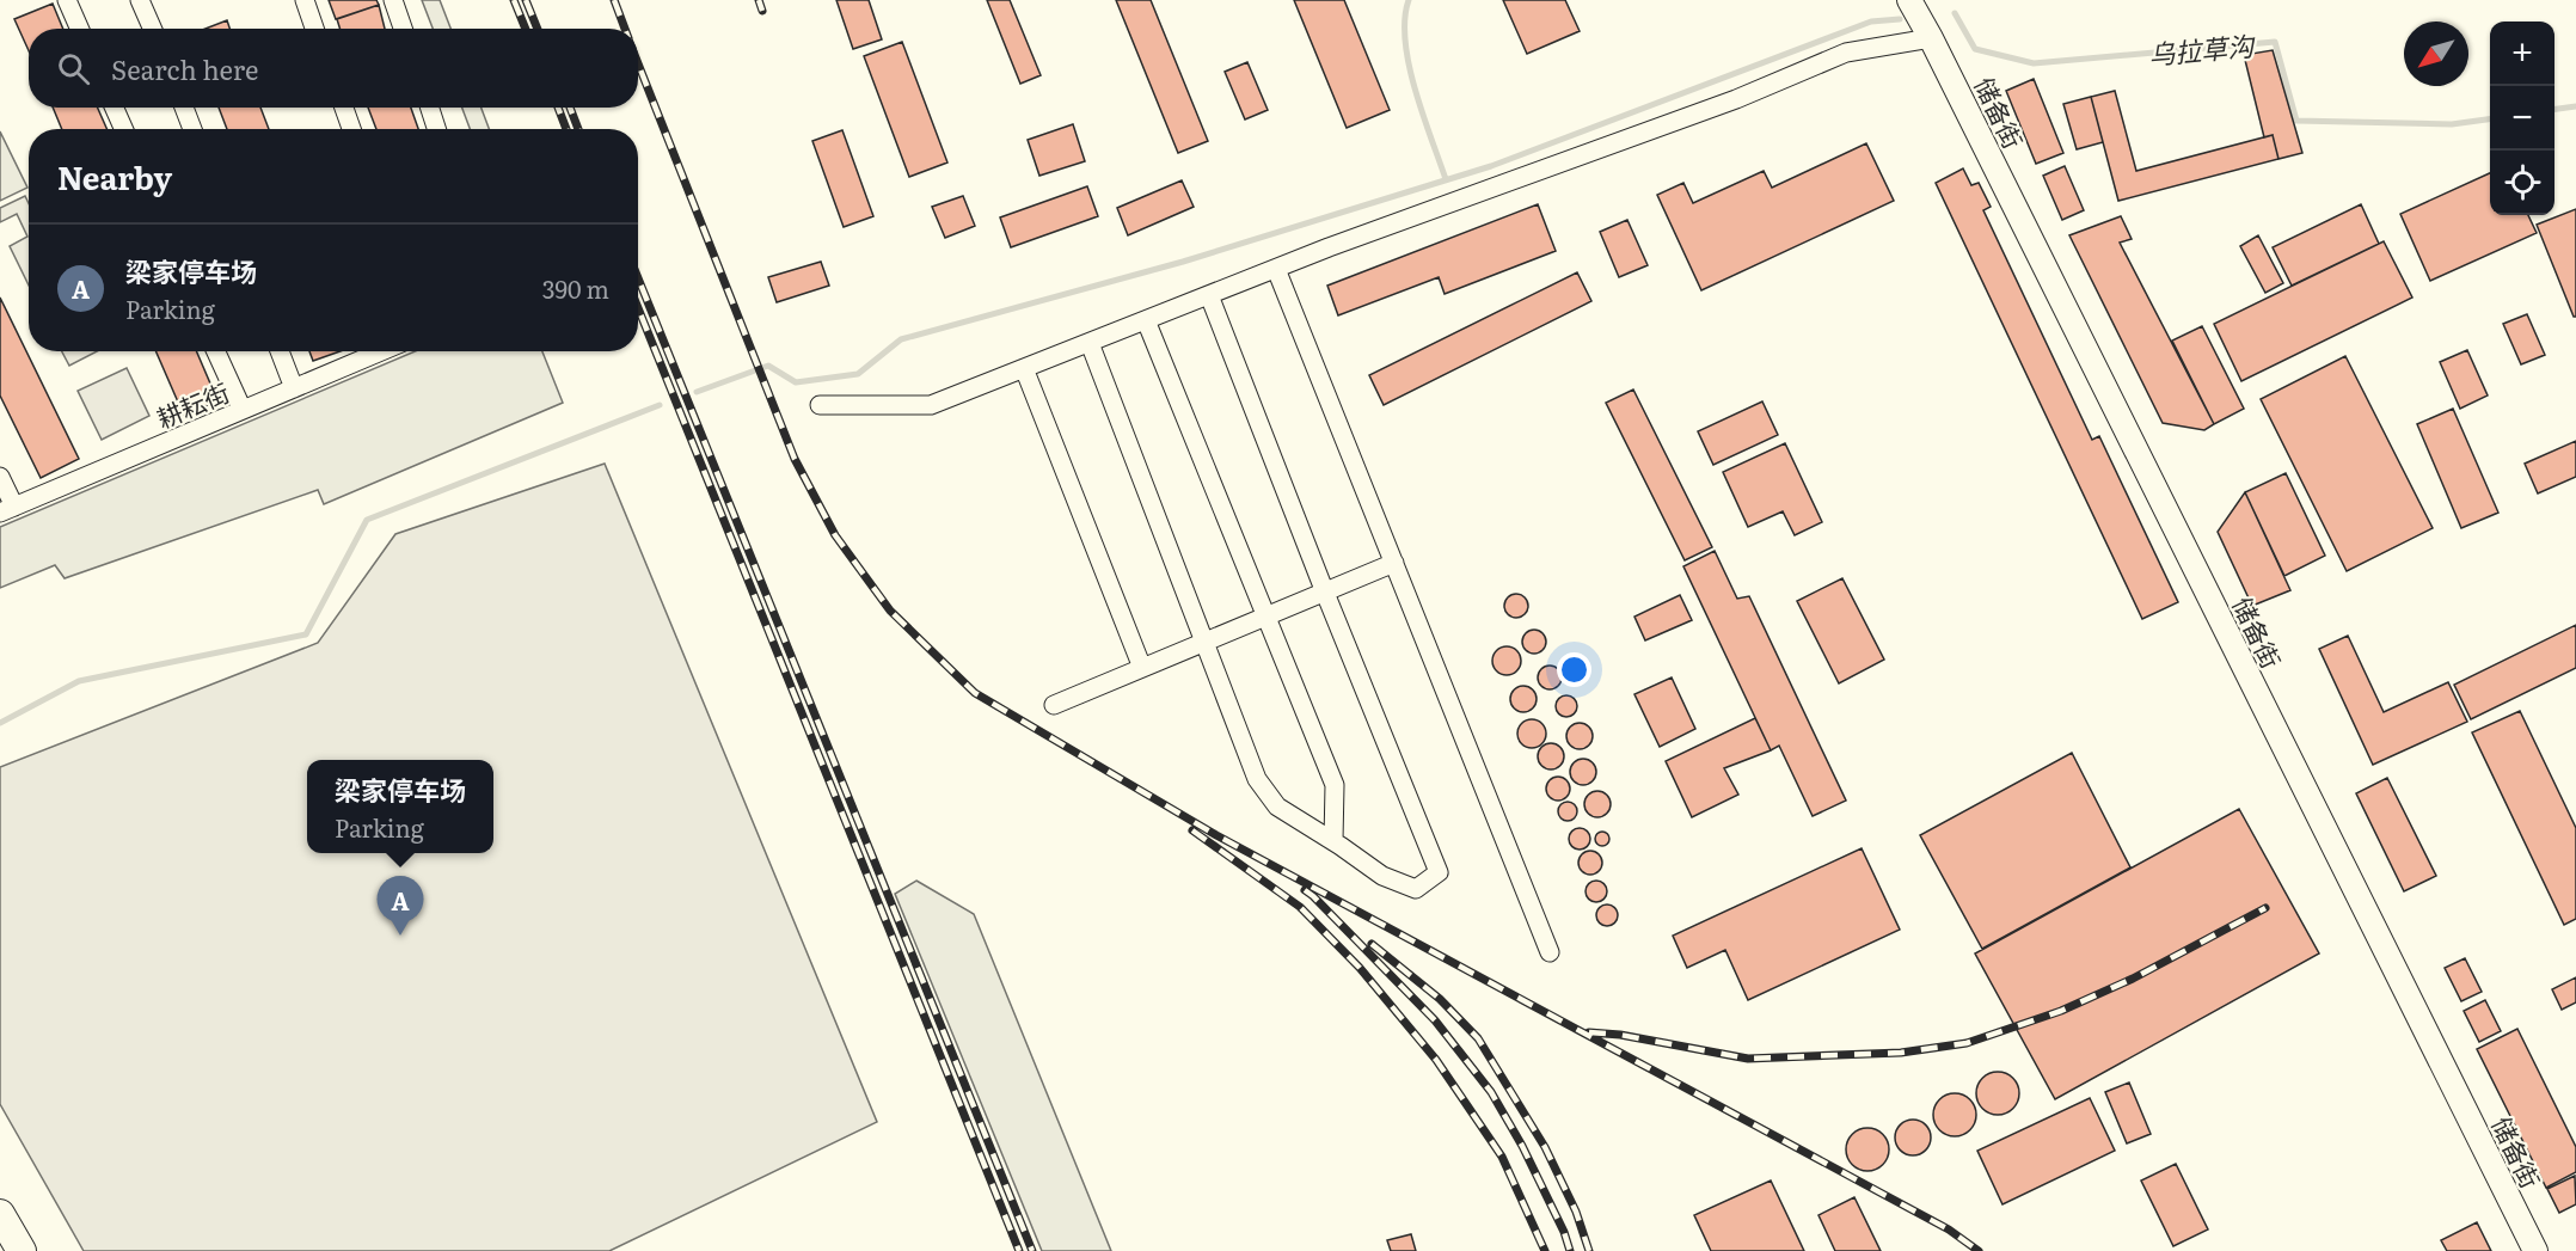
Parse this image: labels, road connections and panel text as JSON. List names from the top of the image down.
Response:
{
  "streets": {
    "street": ["储备街", "耕耘街"]
  },
  "water": ["乌拉草沟"],
  "north": "bottom left",
  "page": {
    "map_buttons": ["+", "−"],
    "search": "Search here",
    "heading": "Nearby",
    "list": [
      {
        "mark": "A",
        "name": "梁家停车场",
        "note": "Parking",
        "value": "390 m"
      }
    ],
    "popup": ["梁家停车场", "Parking"],
    "pins": "A"
  }
}
